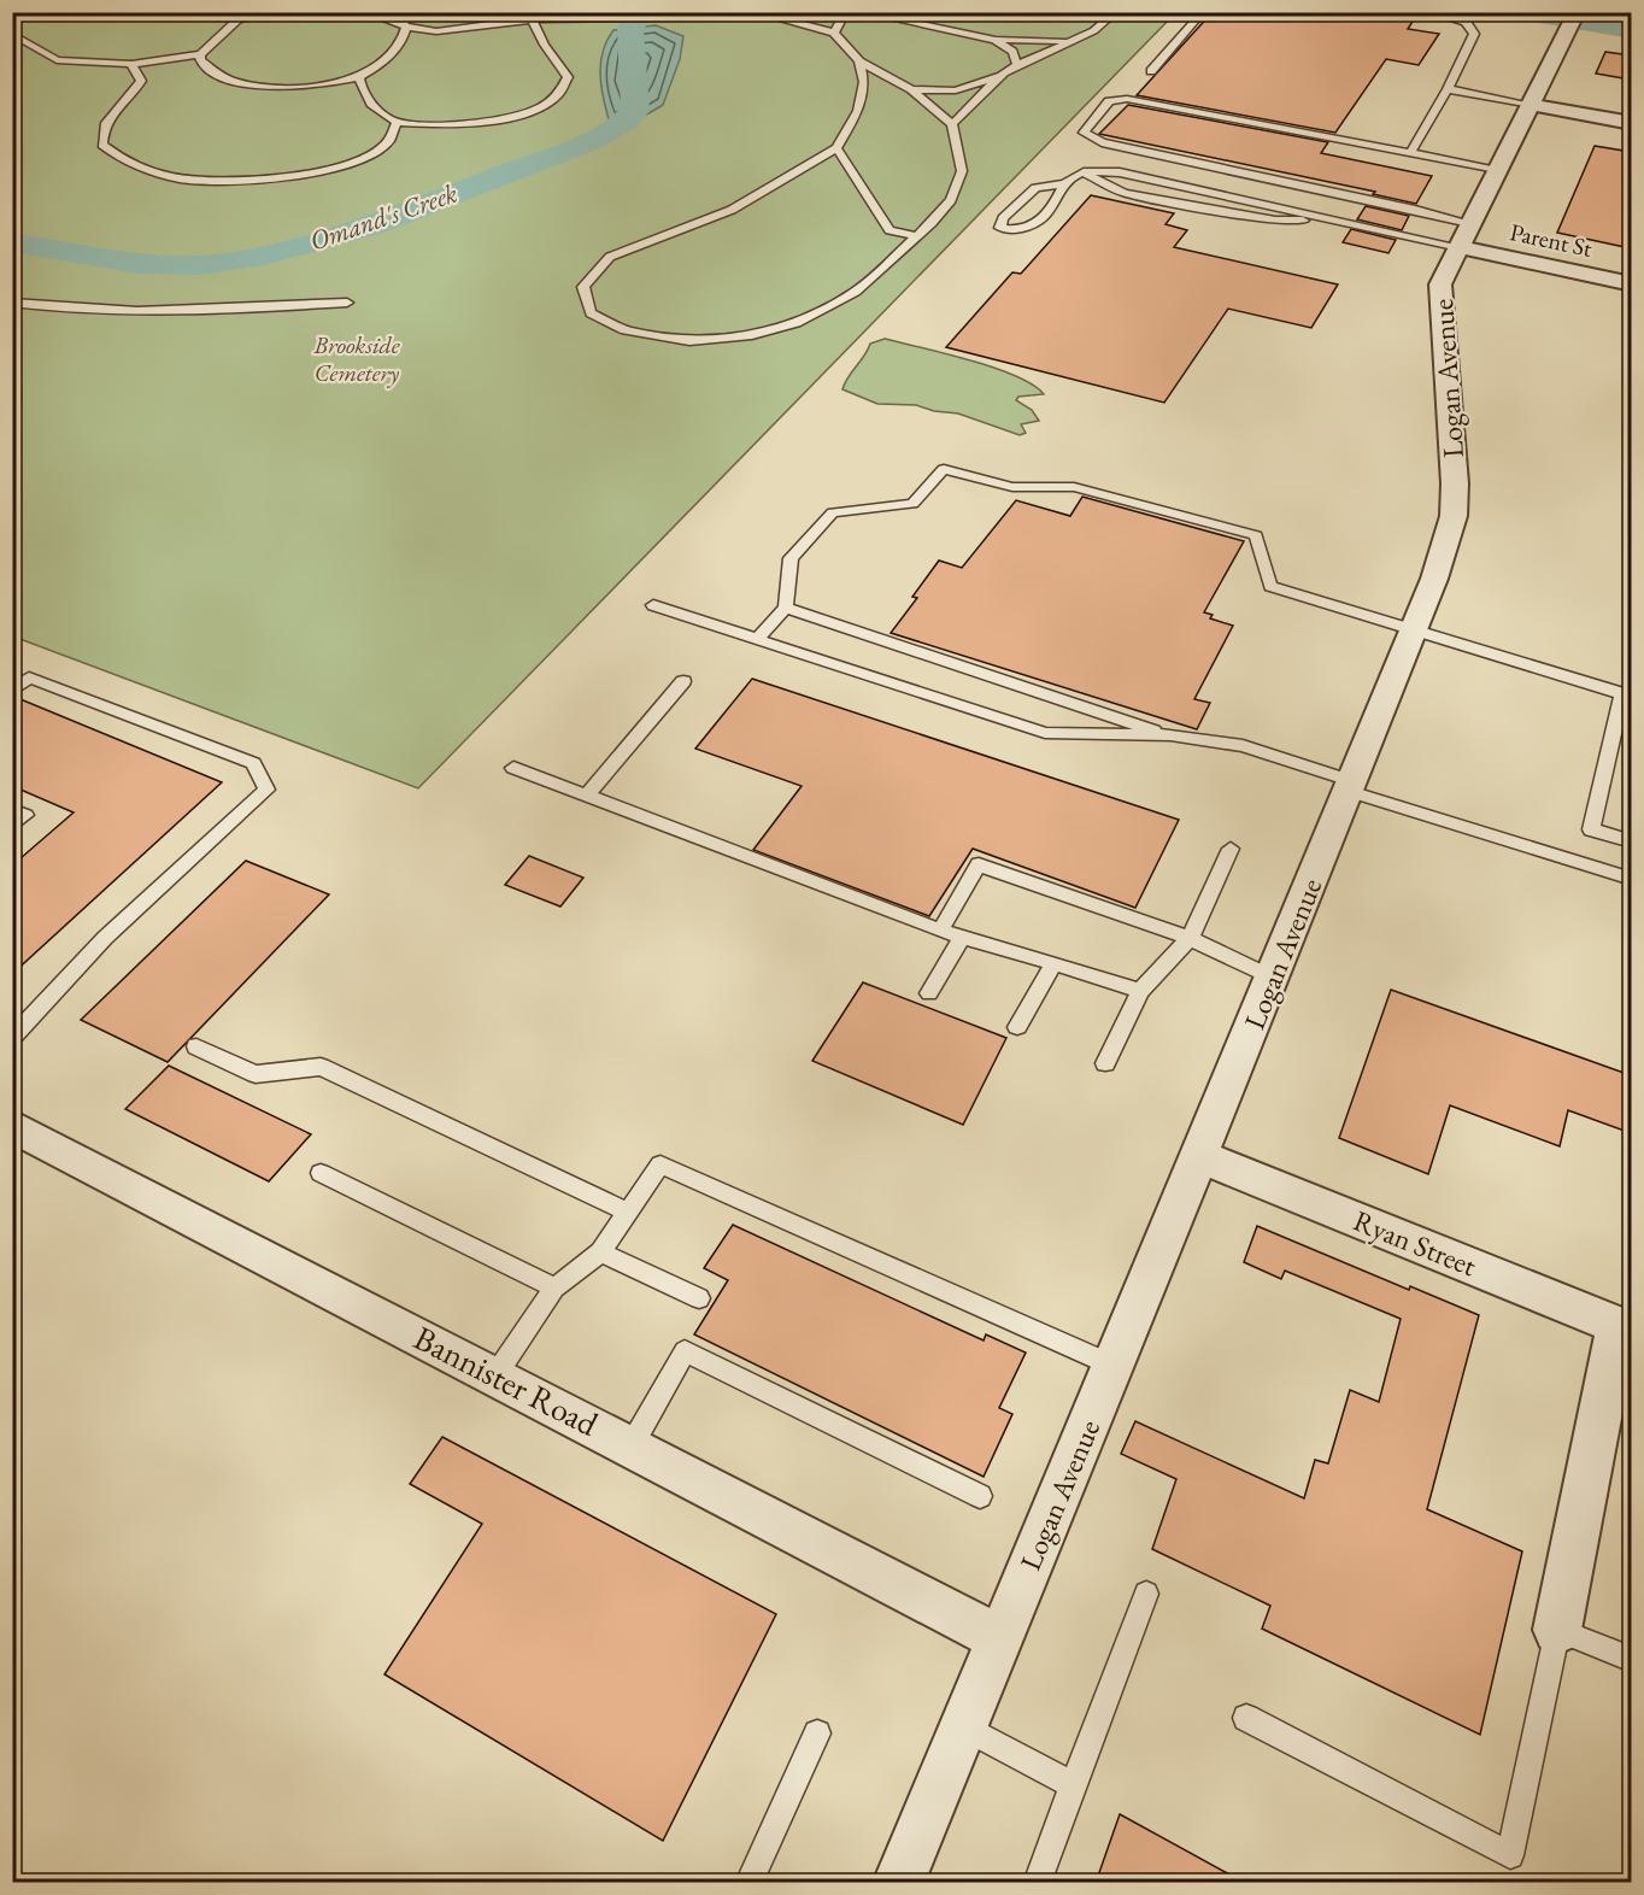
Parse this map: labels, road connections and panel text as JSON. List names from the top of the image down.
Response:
{
  "streets": {
    "street": [
      "Parent St",
      "Logan Avenue",
      "Ryan Street",
      "Bannister Road"
    ]
  },
  "crossings": [
    ["Parent St", "Logan Avenue"],
    ["Logan Avenue", "Ryan Street"],
    ["Logan Avenue", "Bannister Road"]
  ],
  "water": ["Omand's Creek"],
  "parks": ["Brookside Cemetery"]
}
